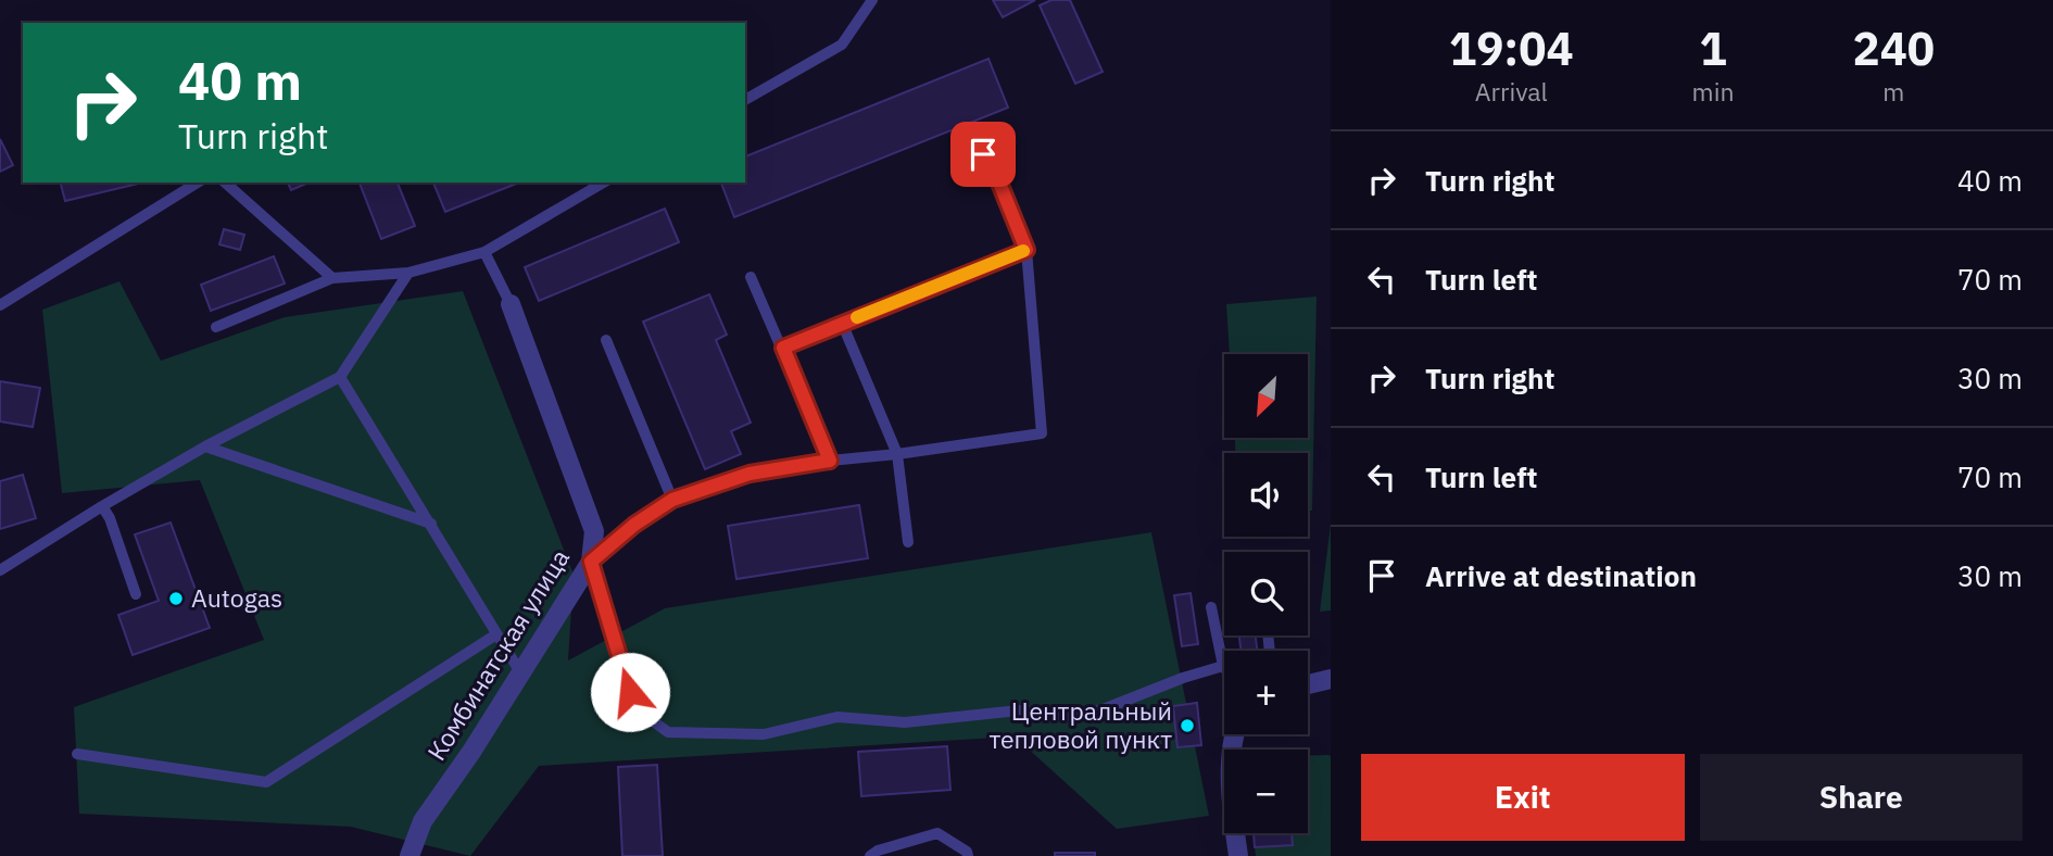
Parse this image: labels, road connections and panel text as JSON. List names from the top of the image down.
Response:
{
  "streets": {
    "street": ["Комбинатская улица"]
  },
  "places": ["Autogas", "Центральный тепловой пункт"],
  "north": "bottom left",
  "page": {
    "eta": [
      "19:04",
      "Arrival",
      "1",
      "min",
      "240",
      "m"
    ],
    "turn": ["40 m", "Turn right"],
    "list": [
      {
        "name": "Turn right",
        "value": "40 m"
      },
      {
        "name": "Turn left",
        "value": "70 m"
      },
      {
        "name": "Turn right",
        "value": "30 m"
      },
      {
        "name": "Turn left",
        "value": "70 m"
      },
      {
        "name": "Arrive at destination",
        "value": "30 m"
      }
    ],
    "map_buttons": ["+", "−"],
    "buttons": ["Exit", "Share"]
  }
}
